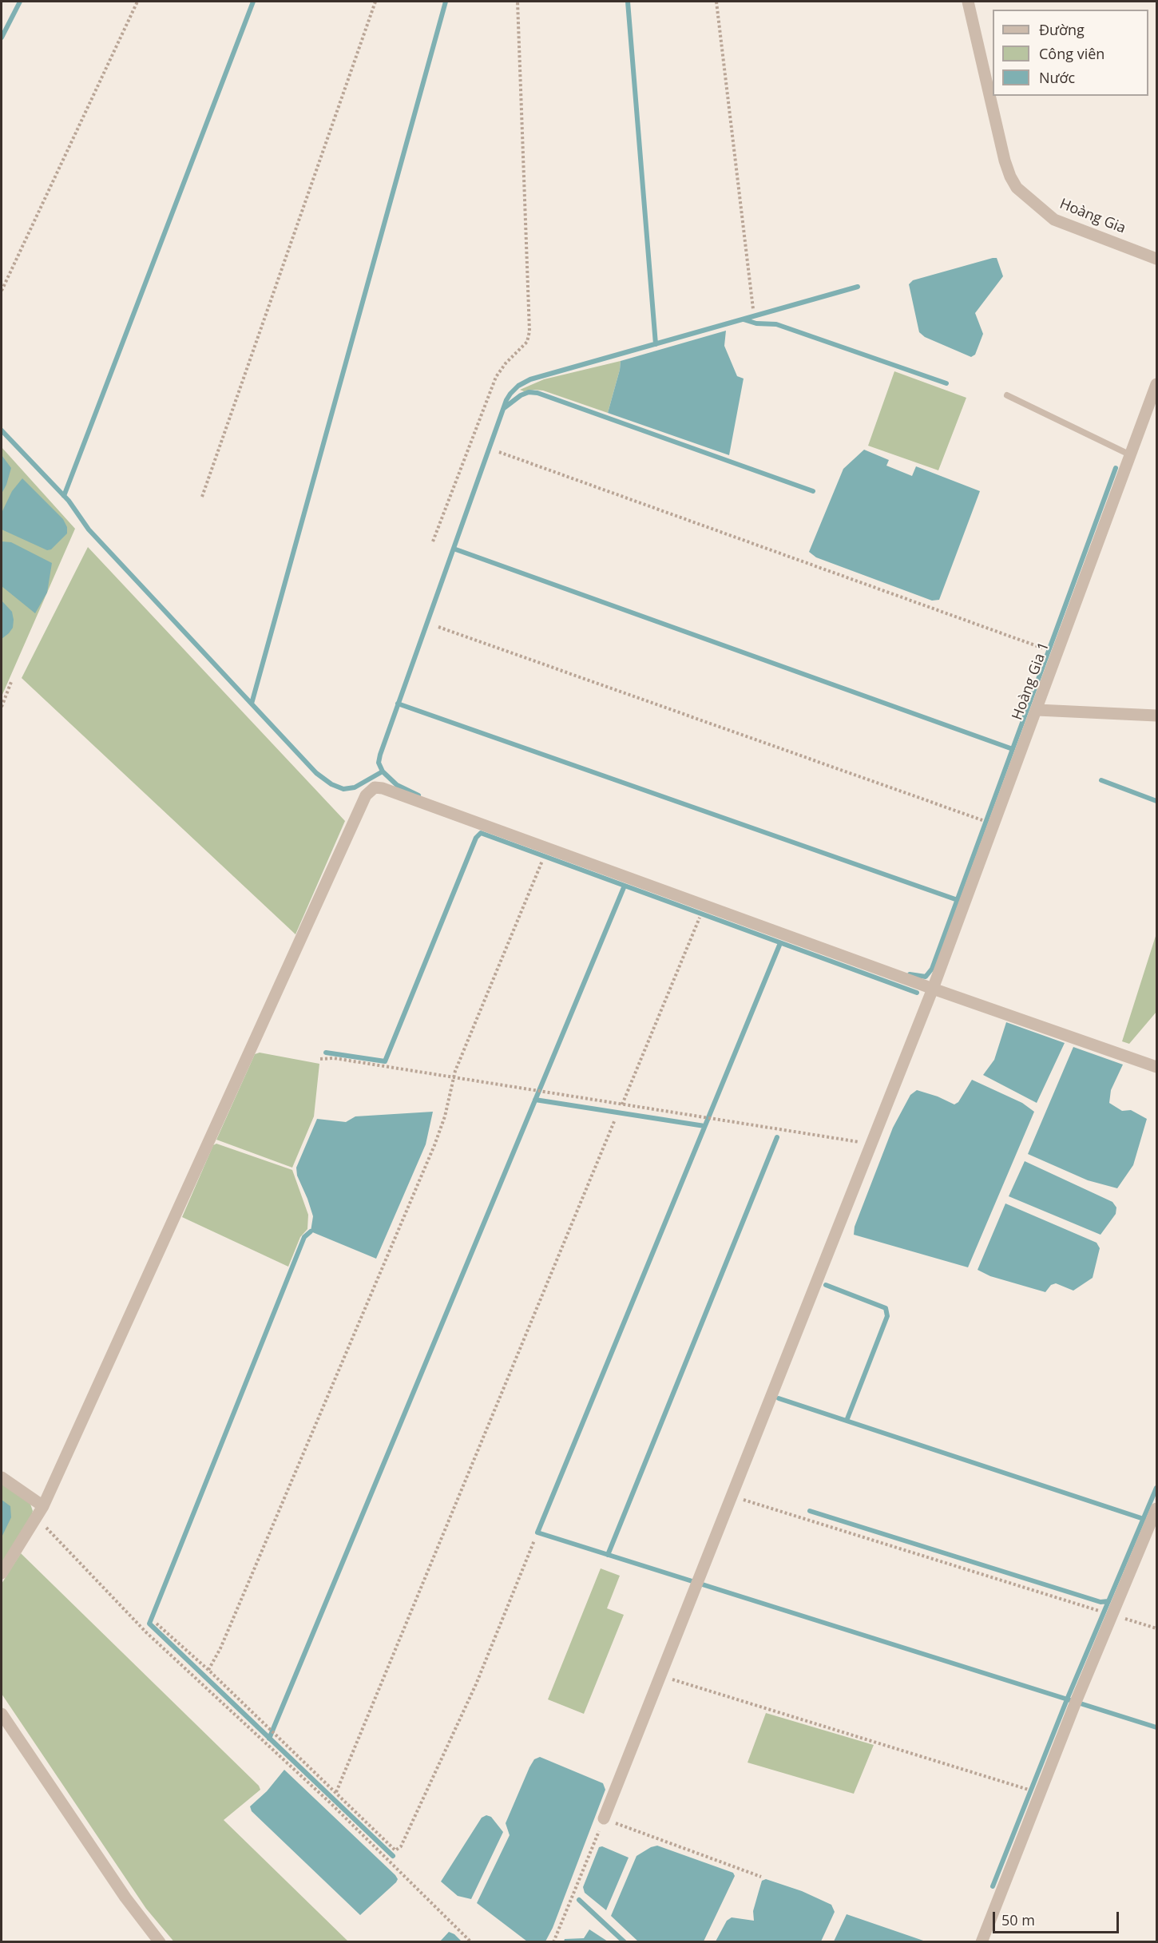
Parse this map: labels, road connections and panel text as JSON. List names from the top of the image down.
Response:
{
  "streets": {
    "street": ["Hoàng Gia", "Hoàng Gia 1"]
  },
  "legend": ["Đường", "Công viên", "Nước"],
  "scale_bar": "50 m"
}
